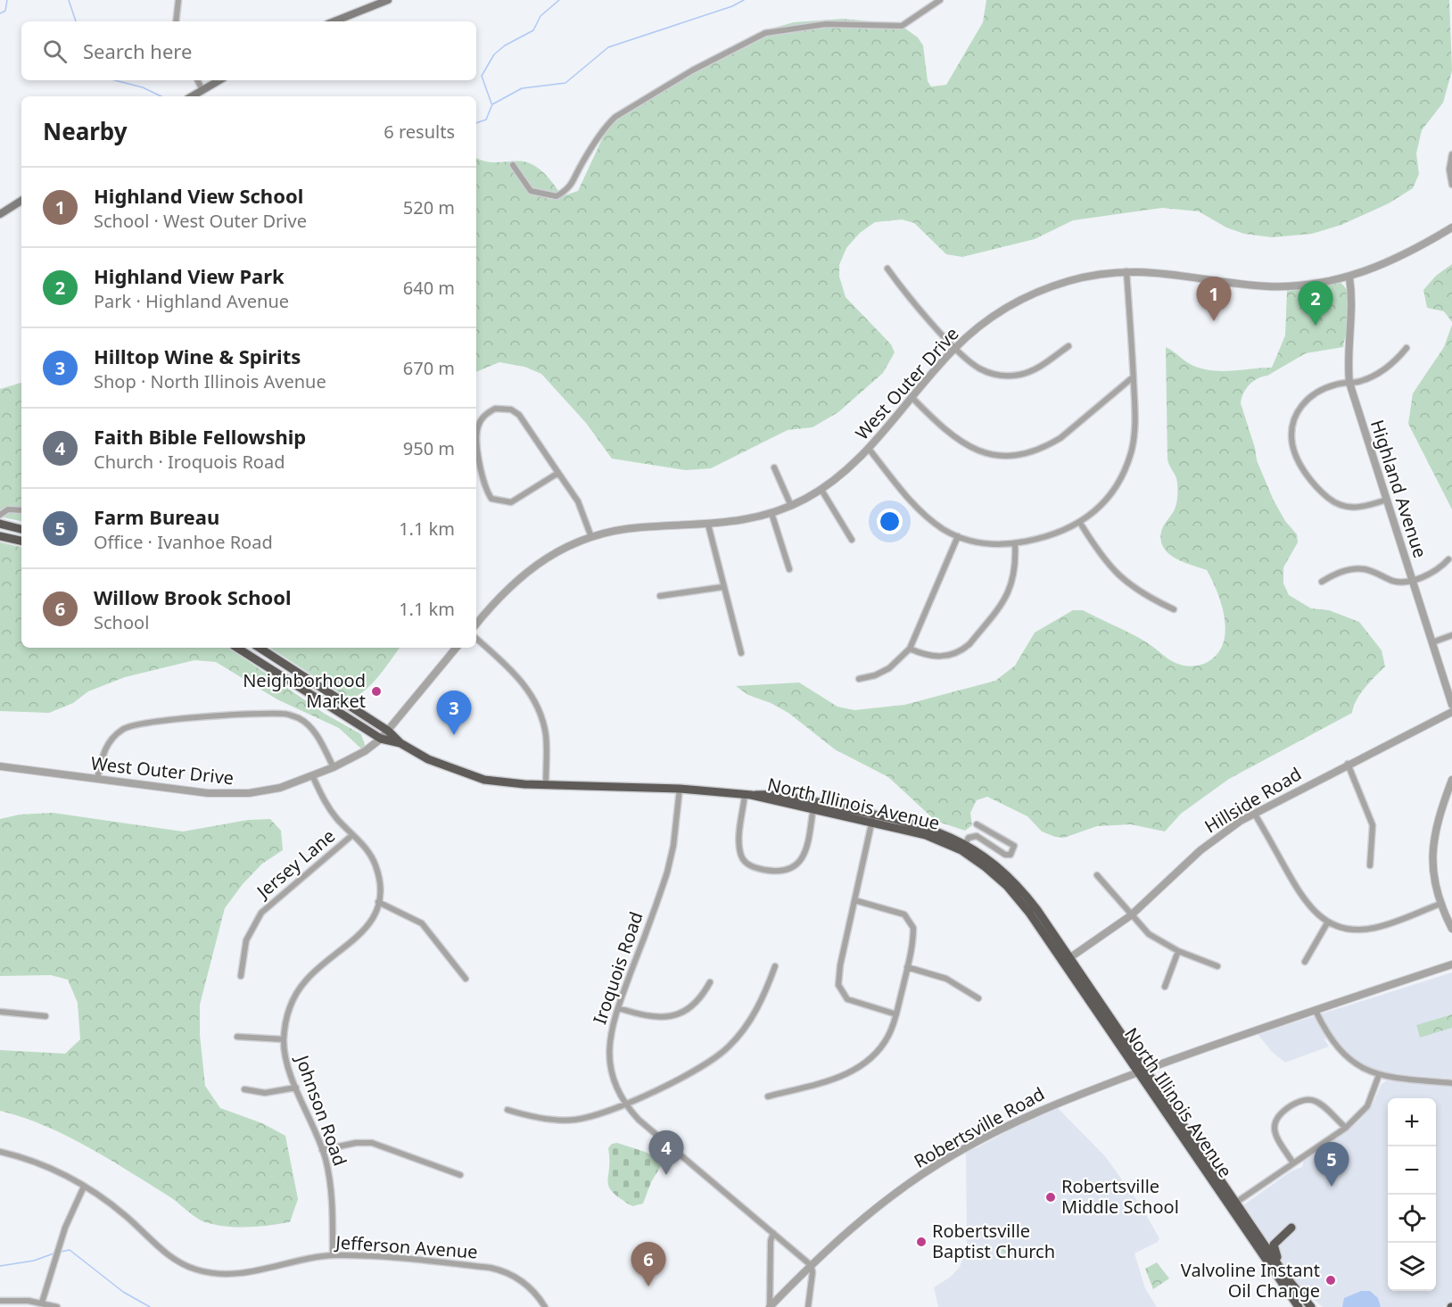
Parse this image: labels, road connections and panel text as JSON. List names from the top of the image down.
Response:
{
  "streets": {
    "highway": ["North Illinois Avenue"],
    "street": [
      "West Outer Drive",
      "Highland Avenue",
      "Hillside Road",
      "Jersey Lane",
      "Iroquois Road",
      "Johnson Road",
      "Robertsville Road",
      "Jefferson Avenue"
    ]
  },
  "crossings": [
    ["West Outer Drive", "Highland Avenue"],
    ["West Outer Drive", "Johnson Road"],
    ["Hillside Road", "North Illinois Avenue"],
    ["North Illinois Avenue", "Iroquois Road"],
    ["North Illinois Avenue", "Robertsville Road"],
    ["Jersey Lane", "Johnson Road"],
    ["Iroquois Road", "Robertsville Road"],
    ["Johnson Road", "Jefferson Avenue"]
  ],
  "places": [
    "Neighborhood Market",
    "Robertsville Middle School",
    "Robertsville Baptist Church",
    "Valvoline Instant Oil Change"
  ],
  "page": {
    "search": "Search here",
    "heading": ["Nearby", "6 results"],
    "list": [
      {
        "mark": "1",
        "name": "Highland View School",
        "note": "School · West Outer Drive",
        "value": "520 m"
      },
      {
        "mark": "2",
        "name": "Highland View Park",
        "note": "Park · Highland Avenue",
        "value": "640 m"
      },
      {
        "mark": "3",
        "name": "Hilltop Wine & Spirits",
        "note": "Shop · North Illinois Avenue",
        "value": "670 m"
      },
      {
        "mark": "4",
        "name": "Faith Bible Fellowship",
        "note": "Church · Iroquois Road",
        "value": "950 m"
      },
      {
        "mark": "5",
        "name": "Farm Bureau",
        "note": "Office · Ivanhoe Road",
        "value": "1.1 km"
      },
      {
        "mark": "6",
        "name": "Willow Brook School",
        "note": "School",
        "value": "1.1 km"
      }
    ],
    "pins": [
      "1",
      "2",
      "3",
      "4",
      "5",
      "6"
    ],
    "map_buttons": ["+", "−"]
  }
}
